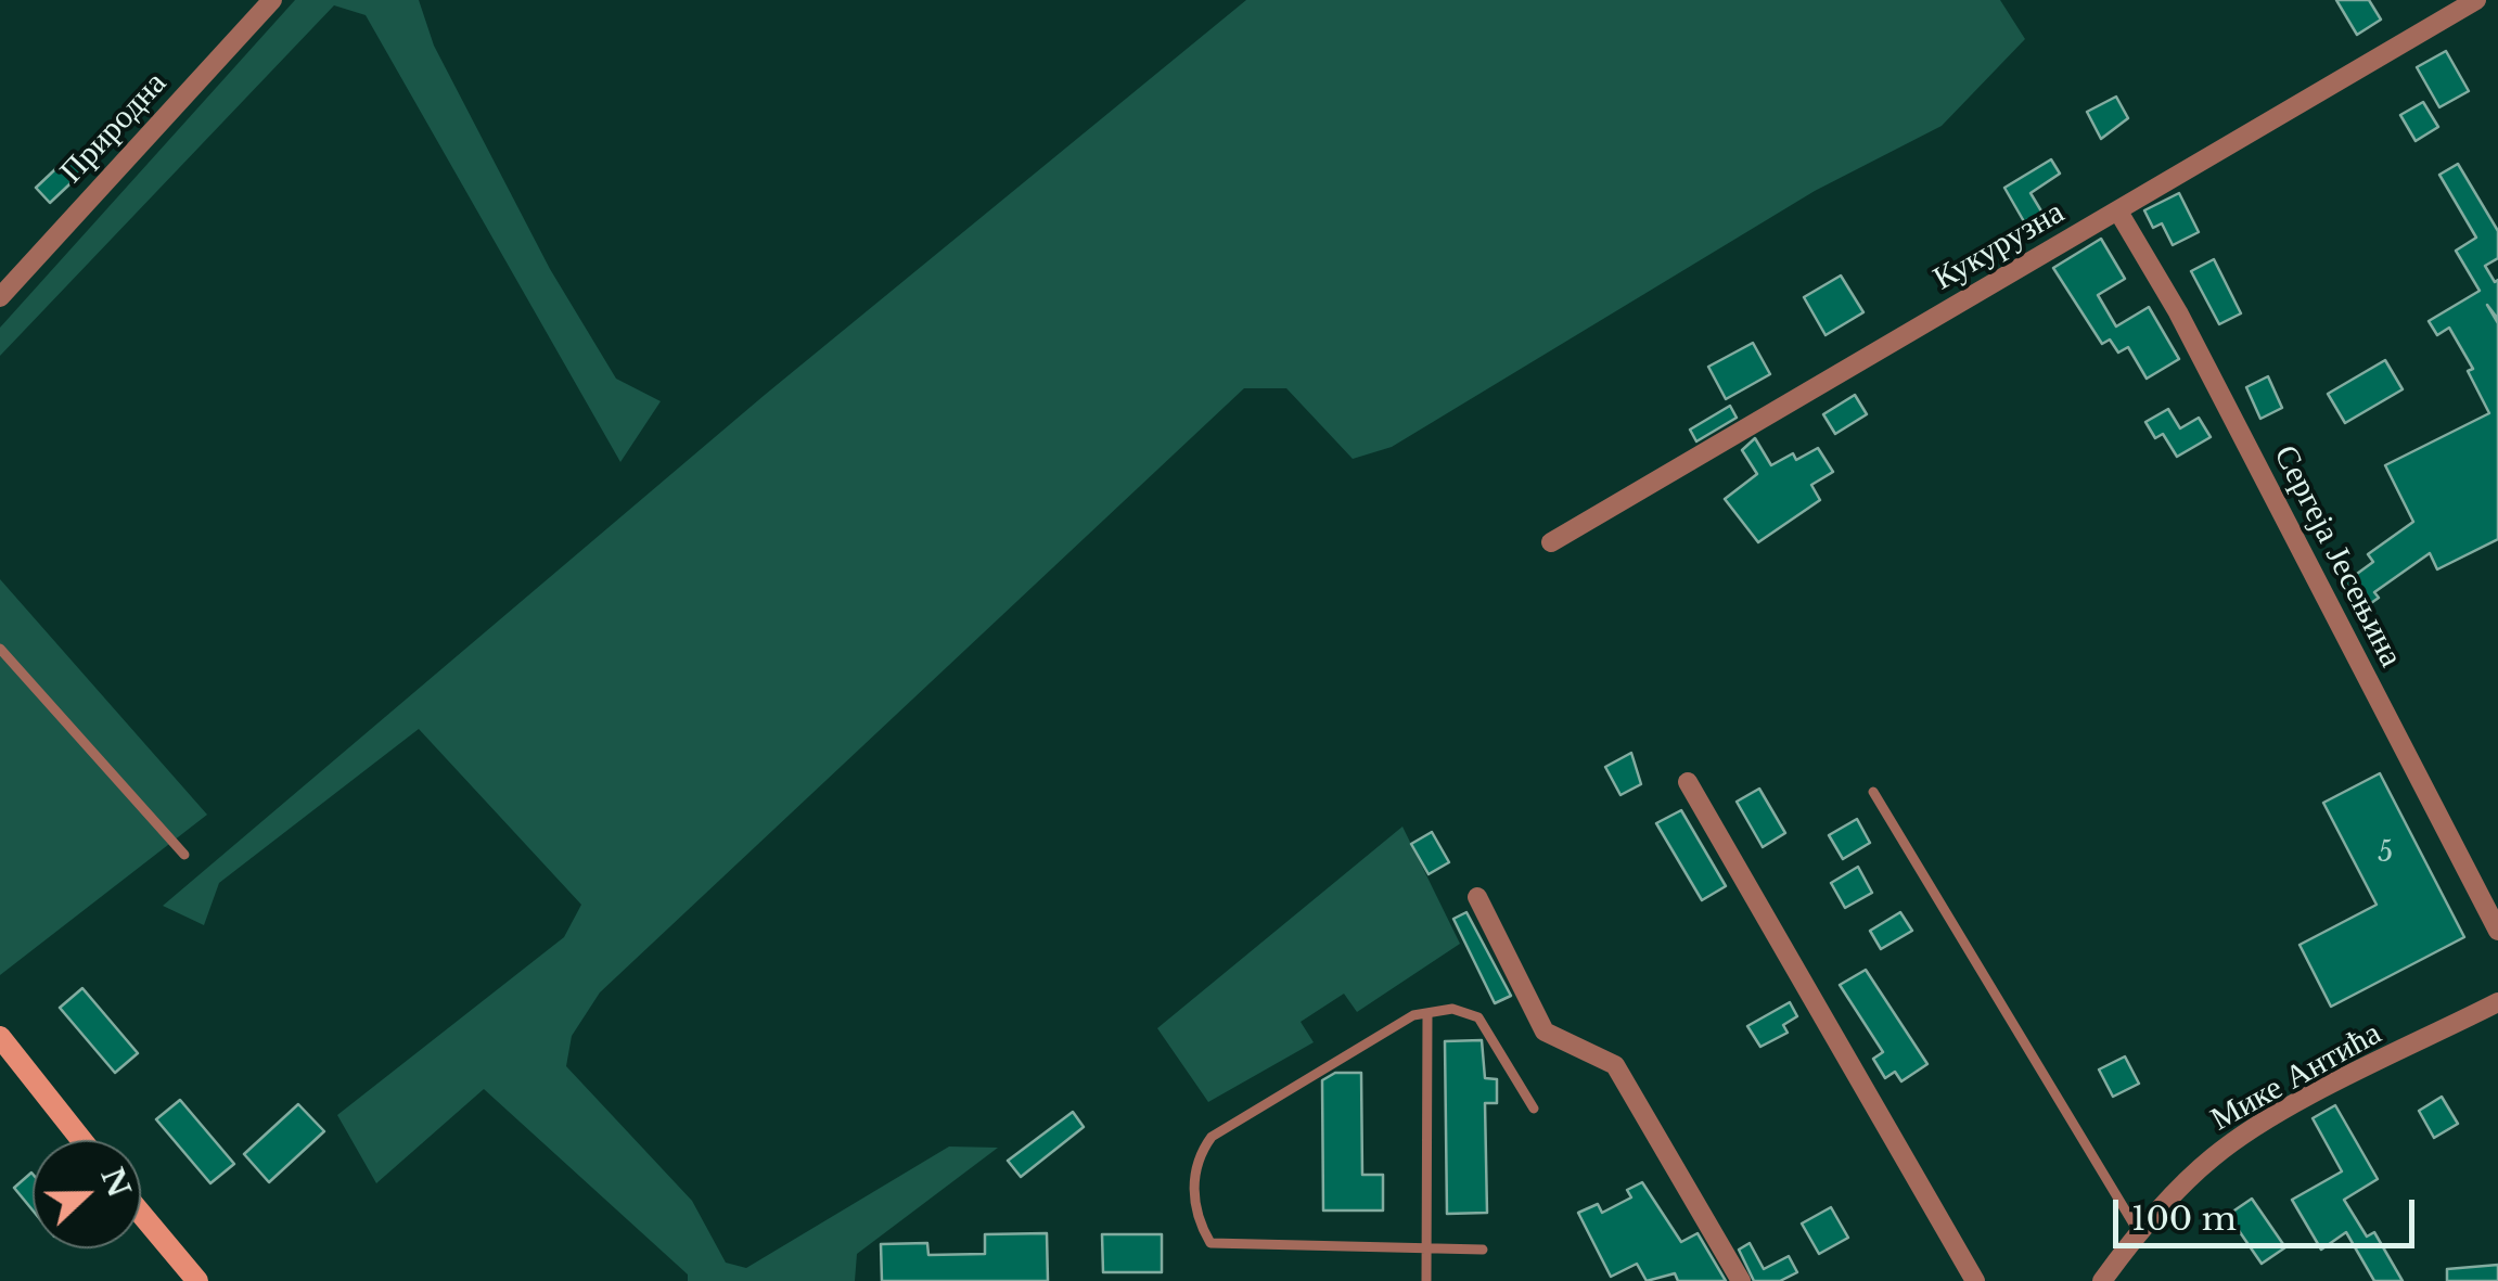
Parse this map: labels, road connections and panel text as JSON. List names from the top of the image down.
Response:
{
  "streets": {
    "street": [
      "Природна",
      "Кукурузна",
      "Сергеја Јесењина",
      "Мике Антића"
    ]
  },
  "crossings": [
    ["Кукурузна", "Сергеја Јесењина"]
  ],
  "house_numbers": ["5"],
  "scale_bar": "100 m",
  "north": "right"
}
